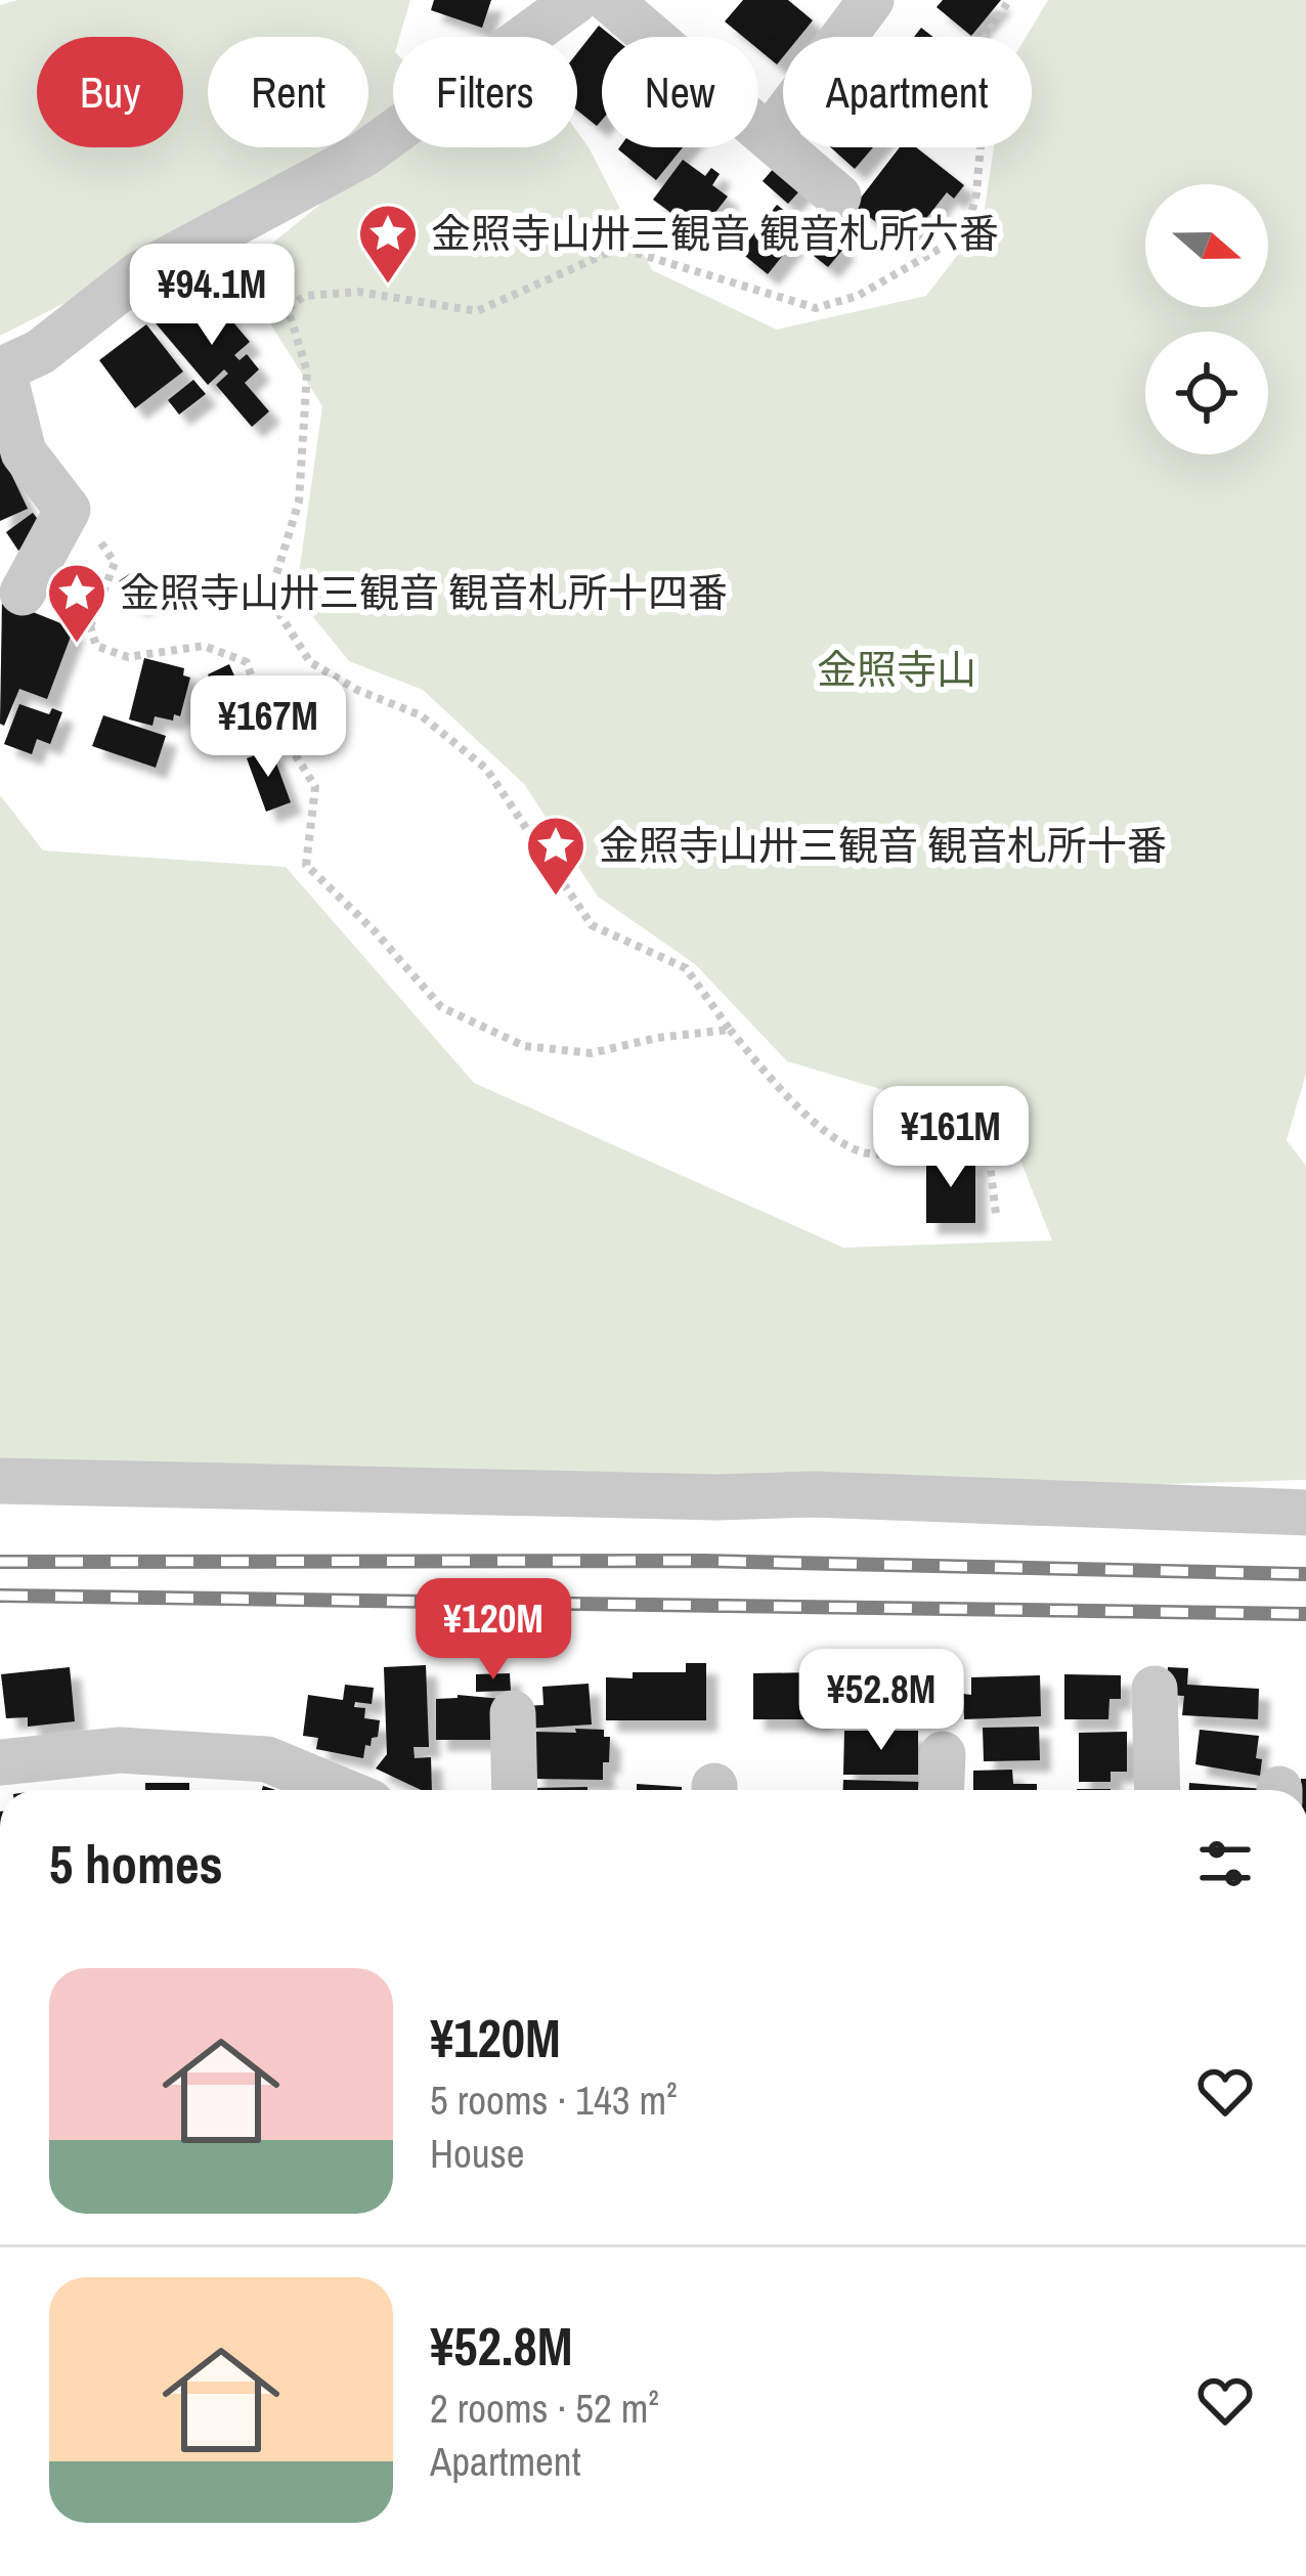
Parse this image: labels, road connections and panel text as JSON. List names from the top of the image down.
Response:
{
  "parks": ["金照寺山"],
  "places": {
    "place": ["金照寺山卅三観音 観音札所六番", "金照寺山卅三観音 観音札所十四番", "金照寺山卅三観音 観音札所十番"]
  },
  "north": "right",
  "page": {
    "chip": [
      "Buy",
      "Rent",
      "Filters",
      "New",
      "Apartment"
    ],
    "price": [
      "¥94.1M",
      "¥167M",
      "¥161M",
      "¥120M",
      "¥52.8M"
    ],
    "heading": "5 homes",
    "list": [
      {
        "name": "¥120M",
        "note": "5 rooms · 143 m² · House"
      },
      {
        "name": "¥52.8M",
        "note": "2 rooms · 52 m² · Apartment"
      }
    ]
  }
}
